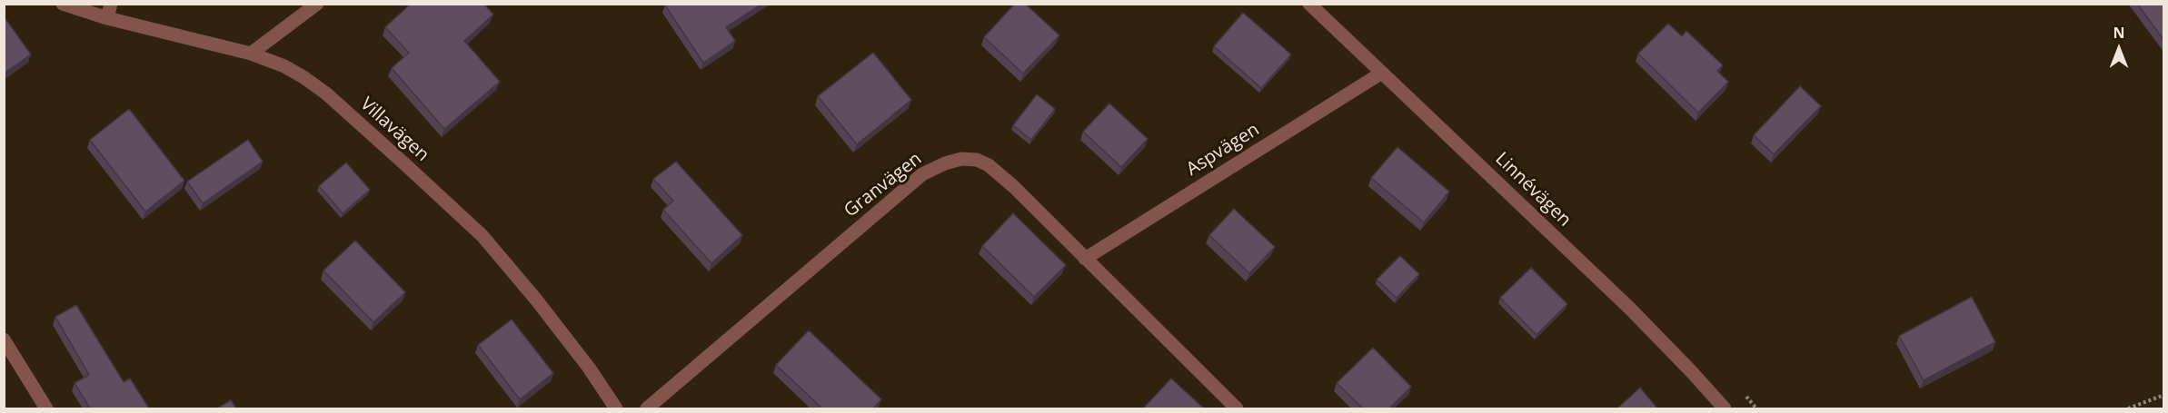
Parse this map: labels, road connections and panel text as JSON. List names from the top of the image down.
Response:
{
  "streets": {
    "street": [
      "Villavägen",
      "Aspvägen",
      "Granvägen",
      "Linnévägen"
    ]
  },
  "crossings": [
    ["Aspvägen", "Granvägen"],
    ["Aspvägen", "Linnévägen"]
  ],
  "north": "top"
}
